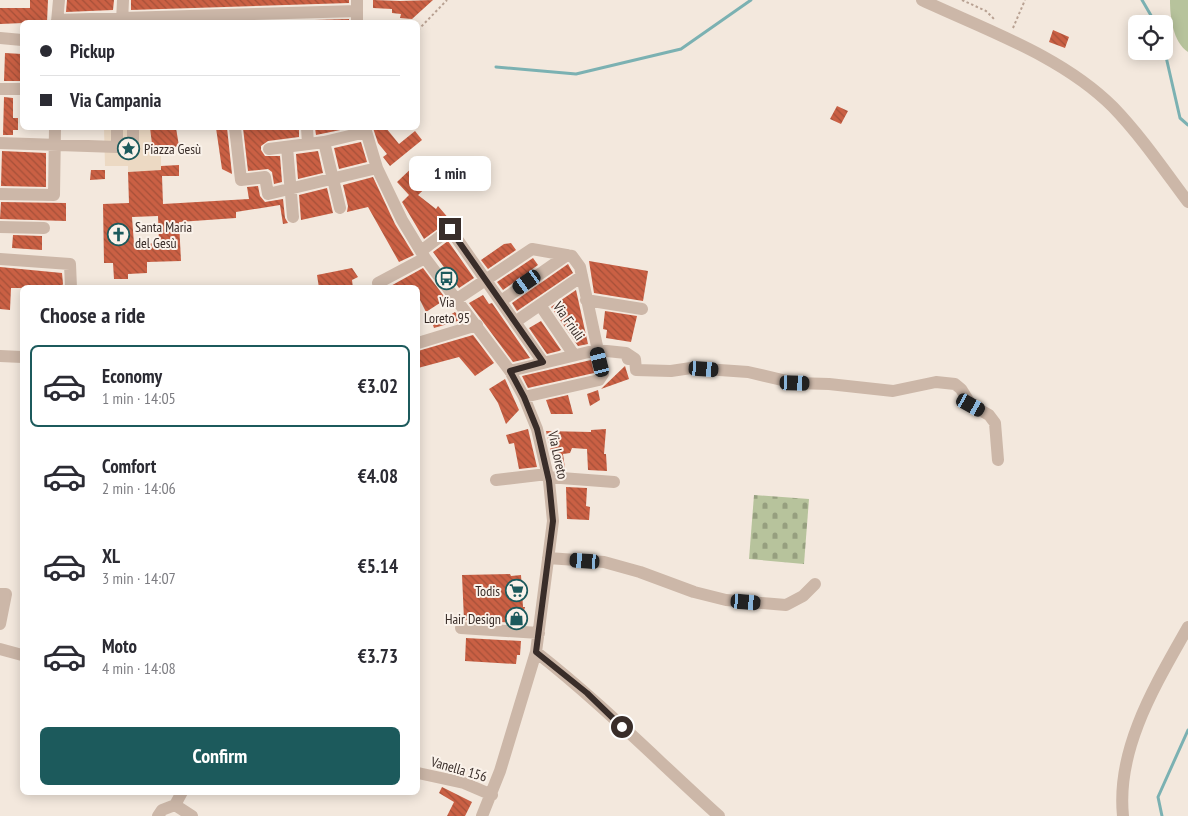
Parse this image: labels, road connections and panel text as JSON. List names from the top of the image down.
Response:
{
  "streets": {
    "street": ["Via Friuli", "Via Loreto", "Vanella 156"]
  },
  "crossings": [
    ["Via Loreto", "Vanella 156"]
  ],
  "places": {
    "place": ["Piazza Gesù"],
    "church": ["Santa Maria del Gesù"],
    "bus stop": ["Via Loreto 95"],
    "supermarket": ["Todis"],
    "shop": ["Hair Design"]
  },
  "page": {
    "banner": ["Pickup", "Via Campania"],
    "bubble": "1 min",
    "heading": "Choose a ride",
    "list": [
      {
        "name": "Economy",
        "note": "1 min · 14:05",
        "value": "€3.02"
      },
      {
        "name": "Comfort",
        "note": "2 min · 14:06",
        "value": "€4.08"
      },
      {
        "name": "XL",
        "note": "3 min · 14:07",
        "value": "€5.14"
      },
      {
        "name": "Moto",
        "note": "4 min · 14:08",
        "value": "€3.73"
      }
    ],
    "buttons": "Confirm"
  }
}
